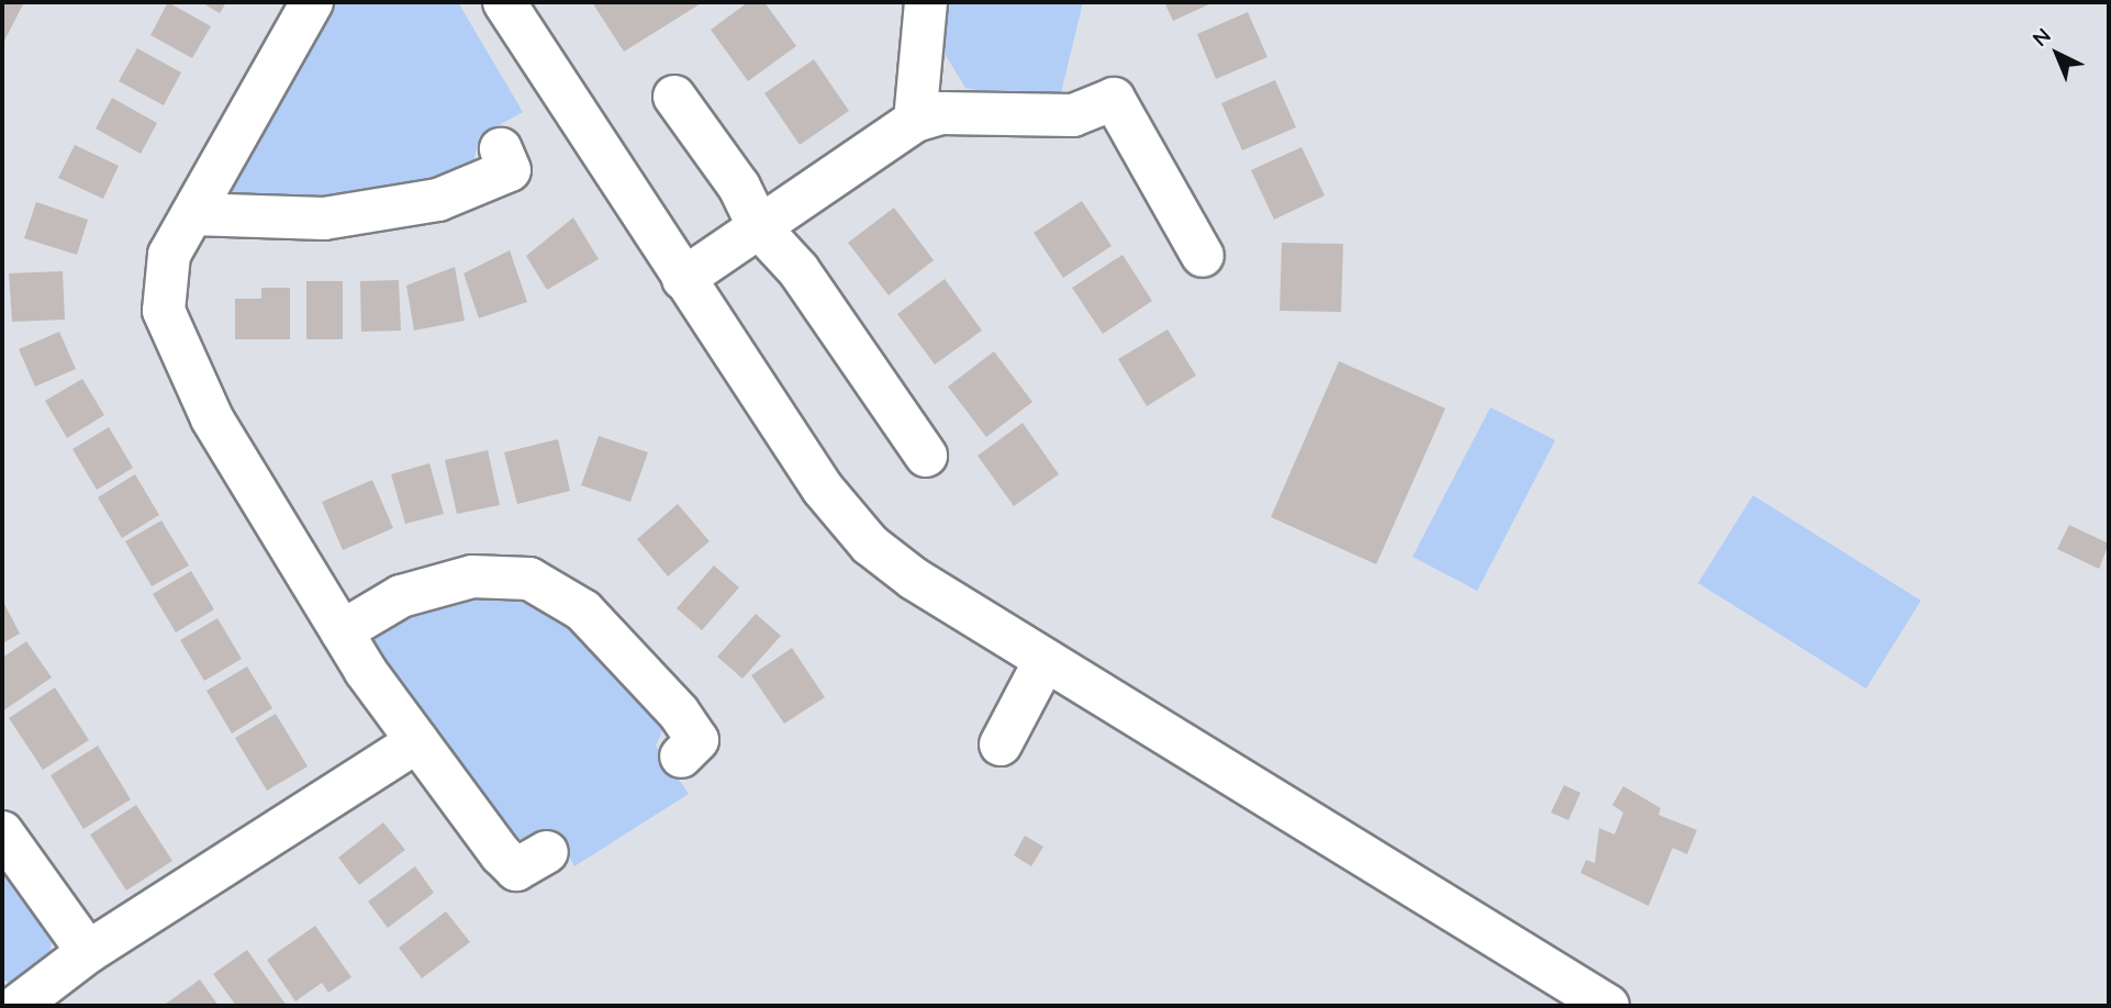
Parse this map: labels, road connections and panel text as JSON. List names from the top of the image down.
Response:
{
  "north": "top left"
}
